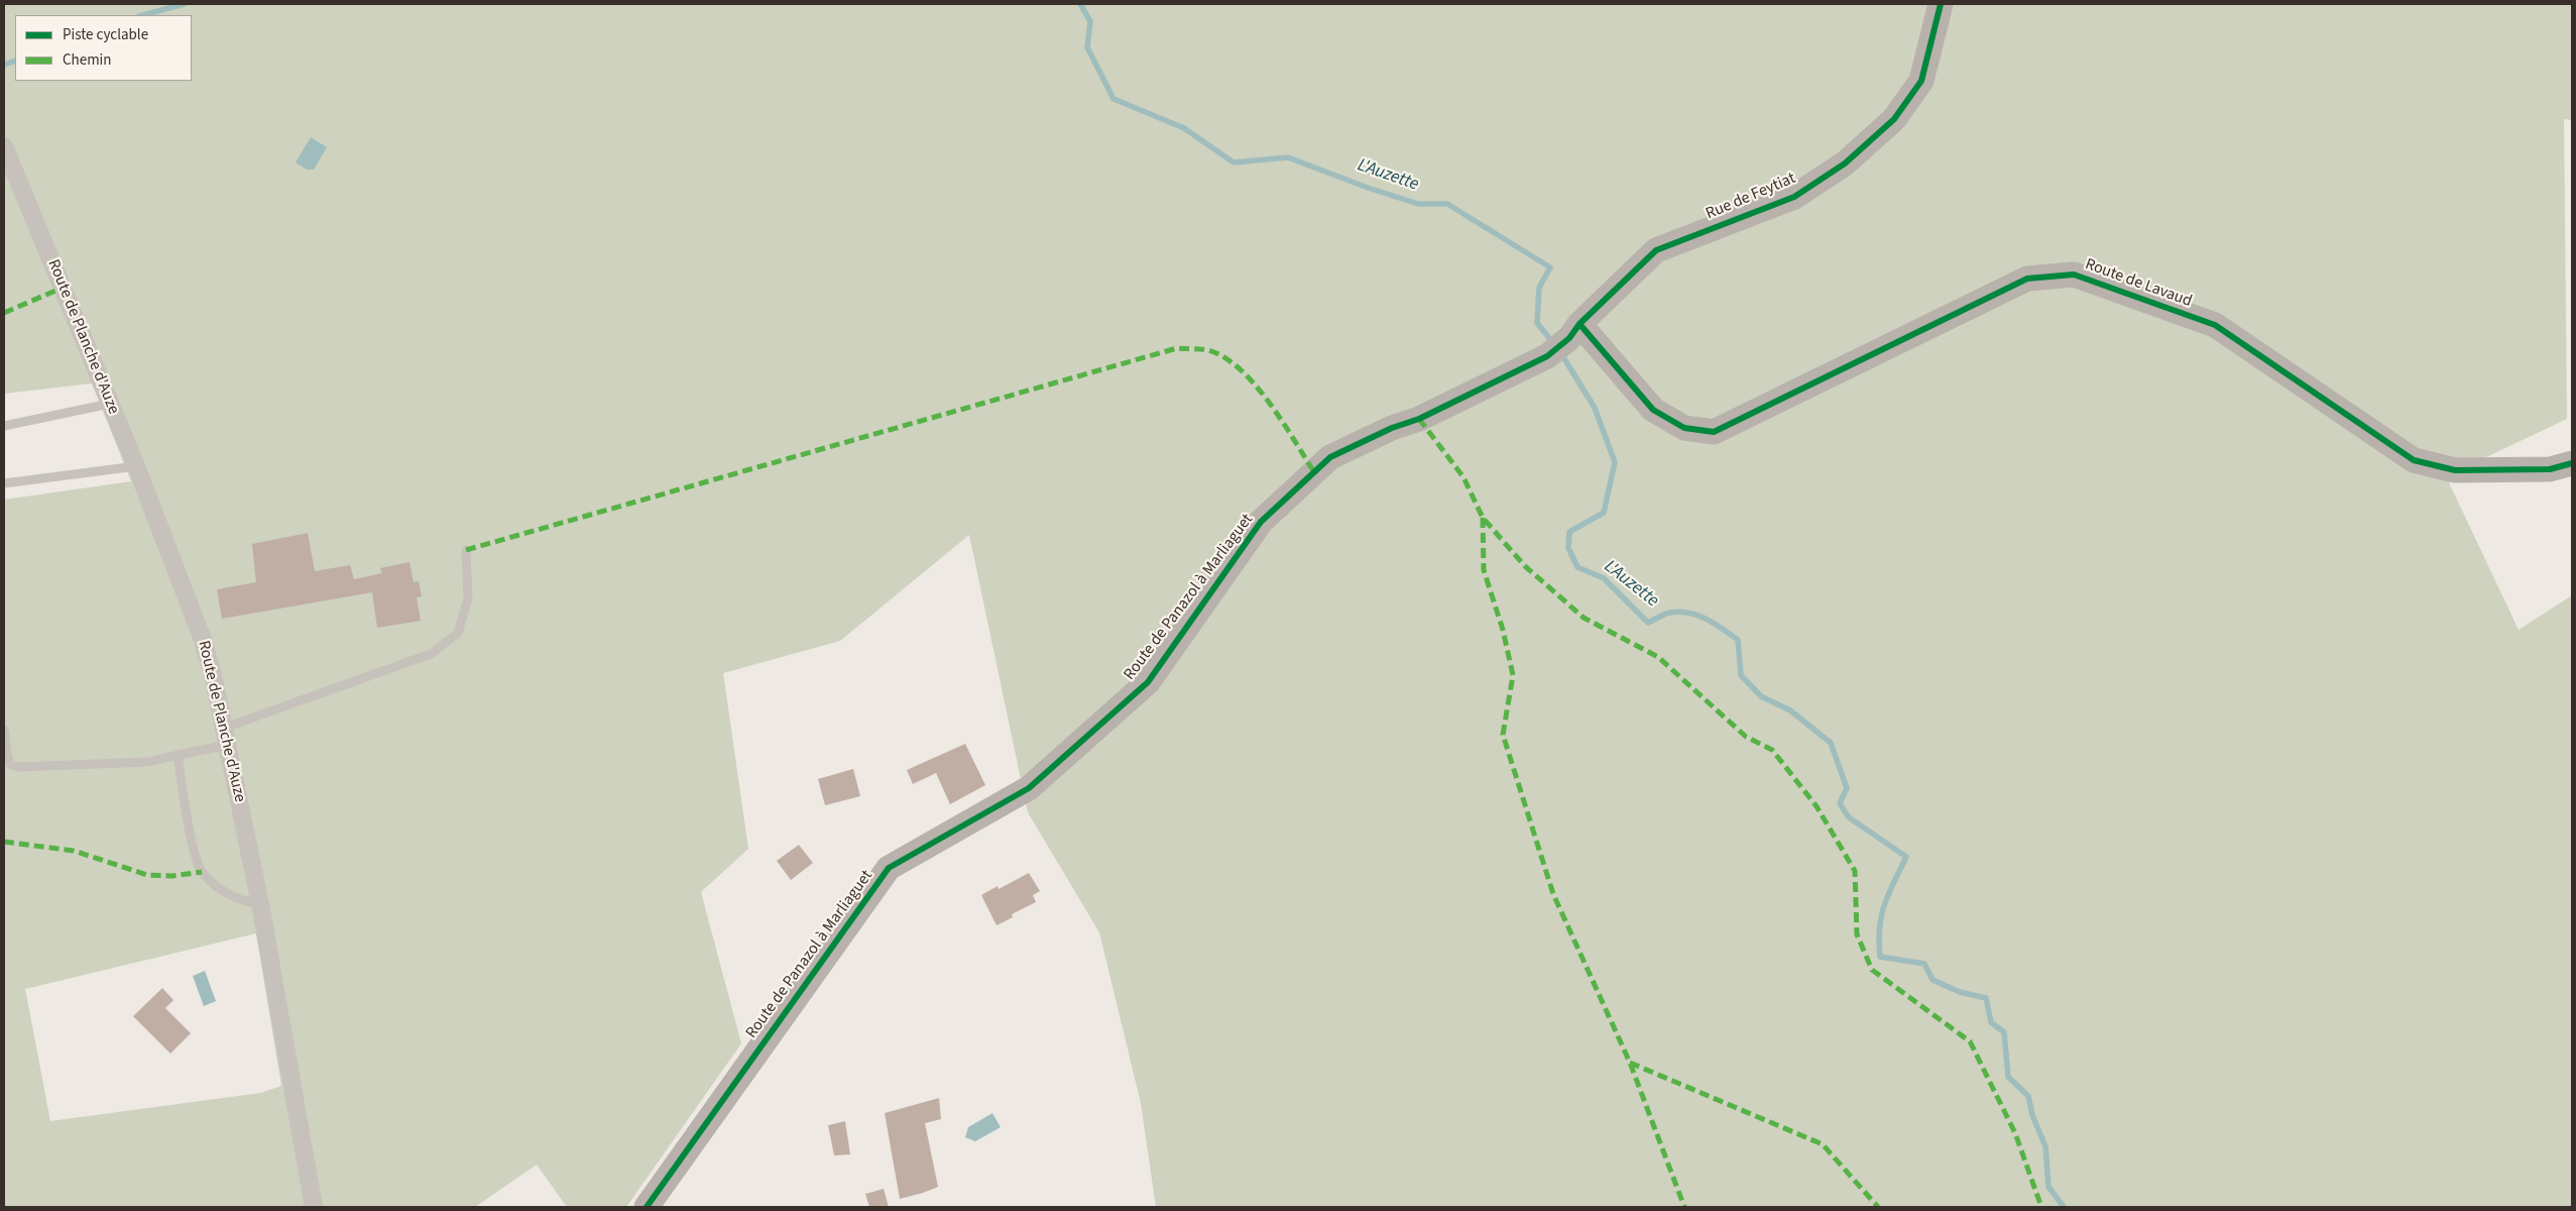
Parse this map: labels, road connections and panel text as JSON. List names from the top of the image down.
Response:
{
  "streets": {
    "street": [
      "Rue de Feytiat",
      "Route de Lavaud",
      "Route de Planche d'Auze",
      "Route de Panazol à Marliaguet"
    ]
  },
  "crossings": [
    ["Rue de Feytiat", "Route de Lavaud"],
    ["Rue de Feytiat", "Route de Panazol à Marliaguet"],
    ["Route de Lavaud", "Route de Panazol à Marliaguet"]
  ],
  "water": ["L'Auzette"],
  "legend": ["Piste cyclable", "Chemin"]
}
